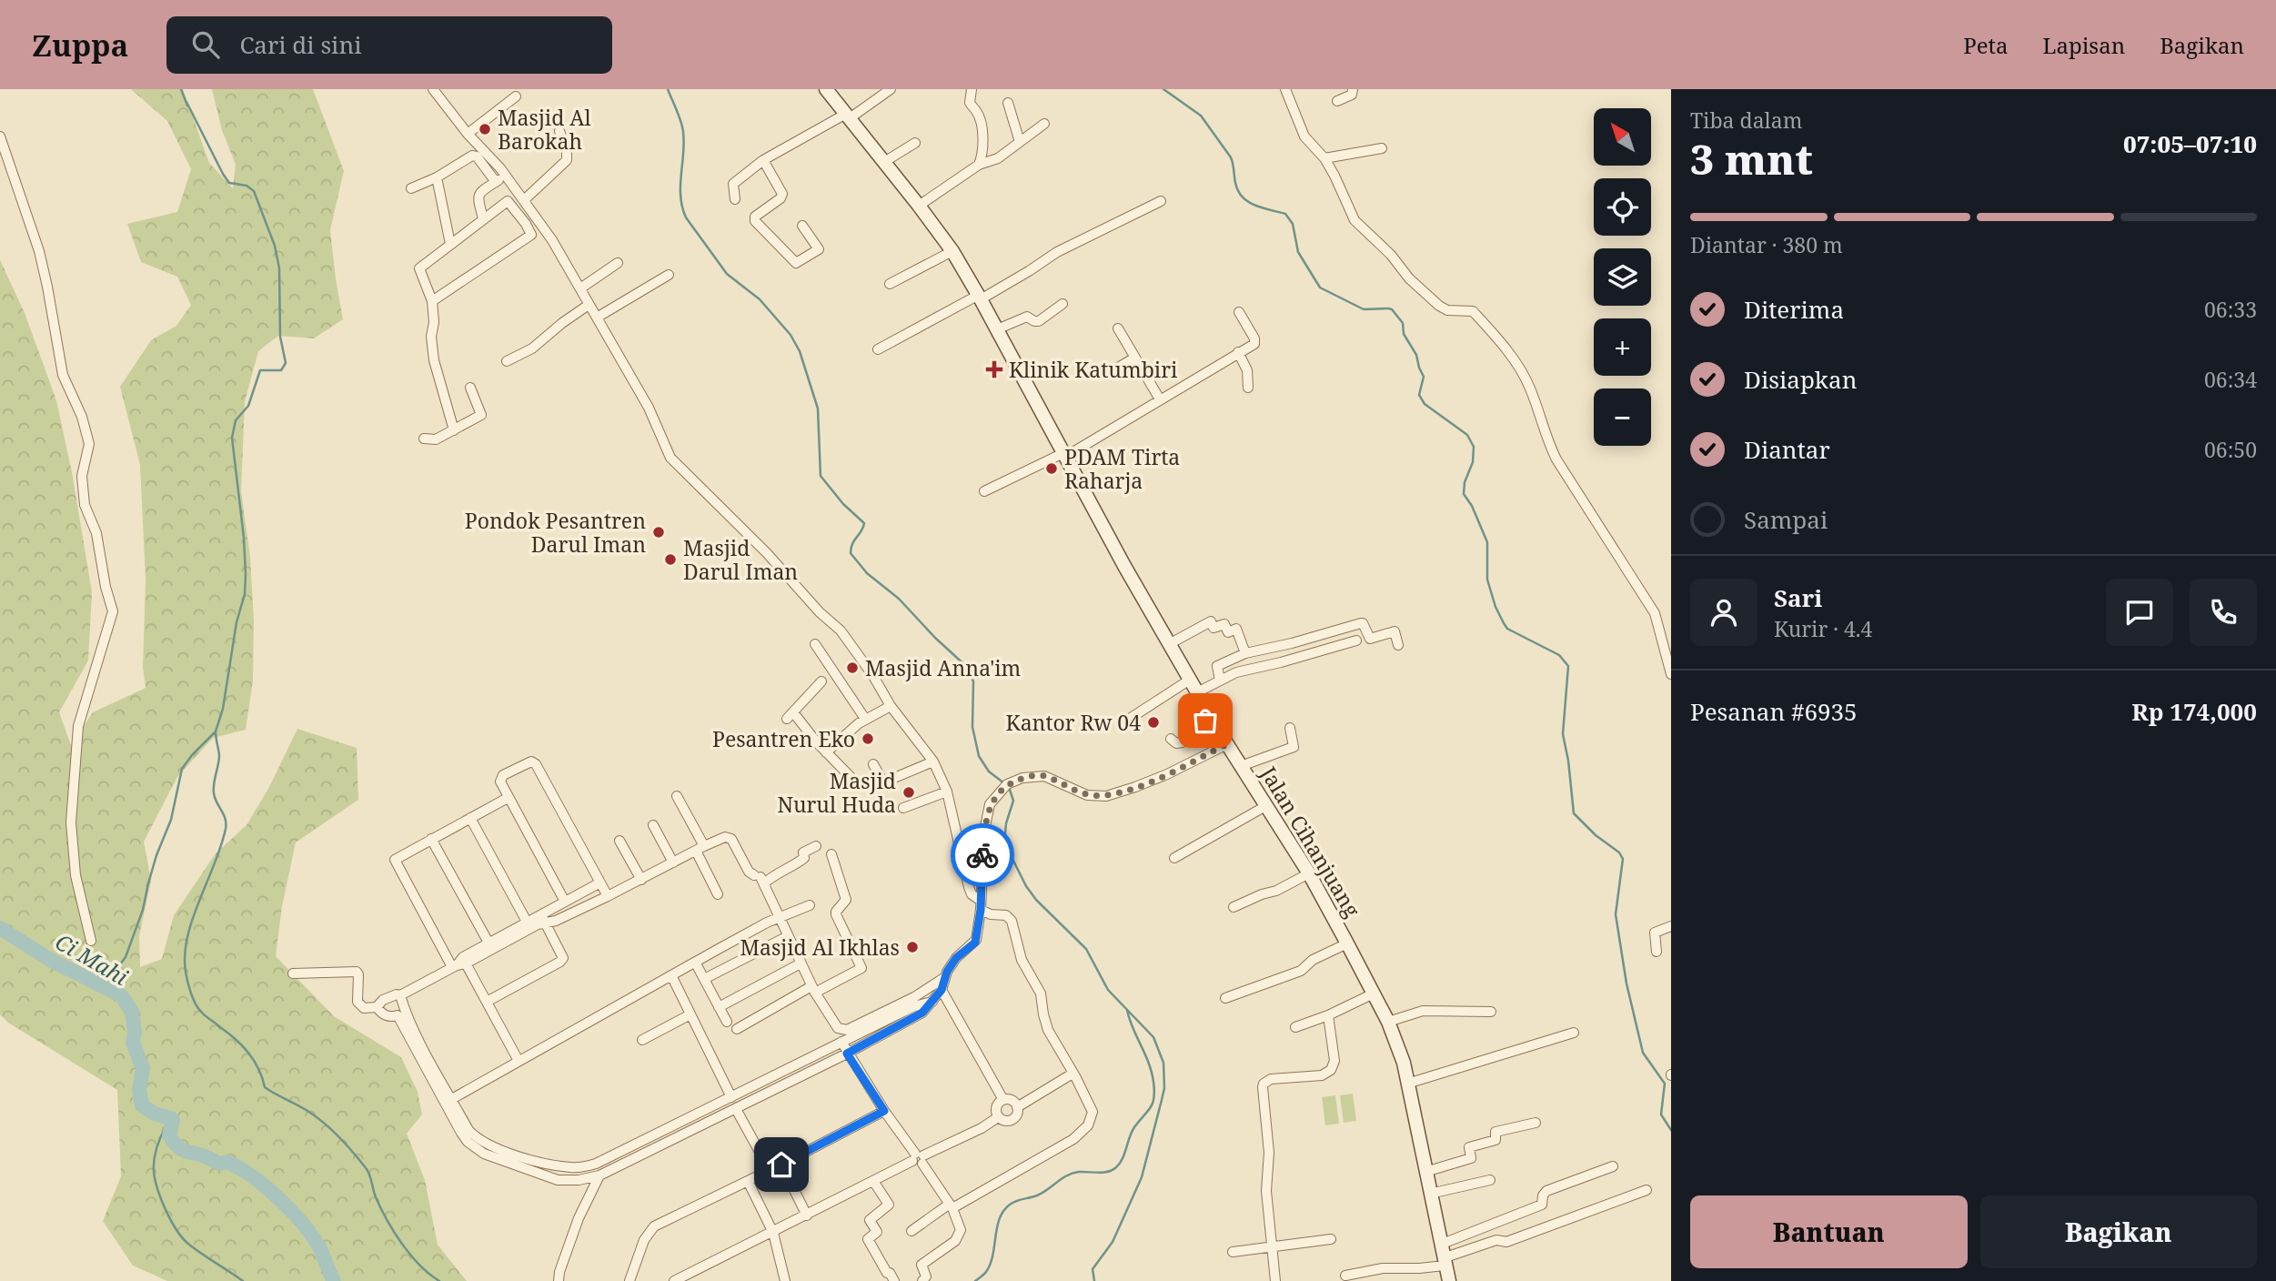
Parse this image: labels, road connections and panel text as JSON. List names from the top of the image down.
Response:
{
  "streets": {
    "main road": ["Jalan Cihanjuang"]
  },
  "water": ["Ci Mahi"],
  "places": {
    "other": [
      "Masjid Al Barokah",
      "PDAM Tirta Raharja",
      "Pondok Pesantren Darul Iman",
      "Masjid Darul Iman",
      "Masjid Anna'im",
      "Kantor Rw 04",
      "Pesantren Eko",
      "Masjid Nurul Huda",
      "Masjid Al Ikhlas"
    ],
    "health": ["Klinik Katumbiri"]
  },
  "north": "top left",
  "page": {
    "header": "Zuppa",
    "search": "Cari di sini",
    "nav": ["Peta", "Lapisan", "Bagikan"],
    "heading": ["3 mnt", "Tiba dalam", "07:05–07:10"],
    "panel": [
      "Sari",
      "Kurir · 4.4",
      "Pesanan #6935",
      "Rp 174,000"
    ],
    "map_buttons": ["+", "−"],
    "bar": "Diantar · 380 m",
    "list": [
      ["Diterima", "06:33"],
      ["Disiapkan", "06:34"],
      ["Diantar", "06:50"],
      "Sampai"
    ],
    "buttons": ["Bantuan", "Bagikan"]
  }
}
